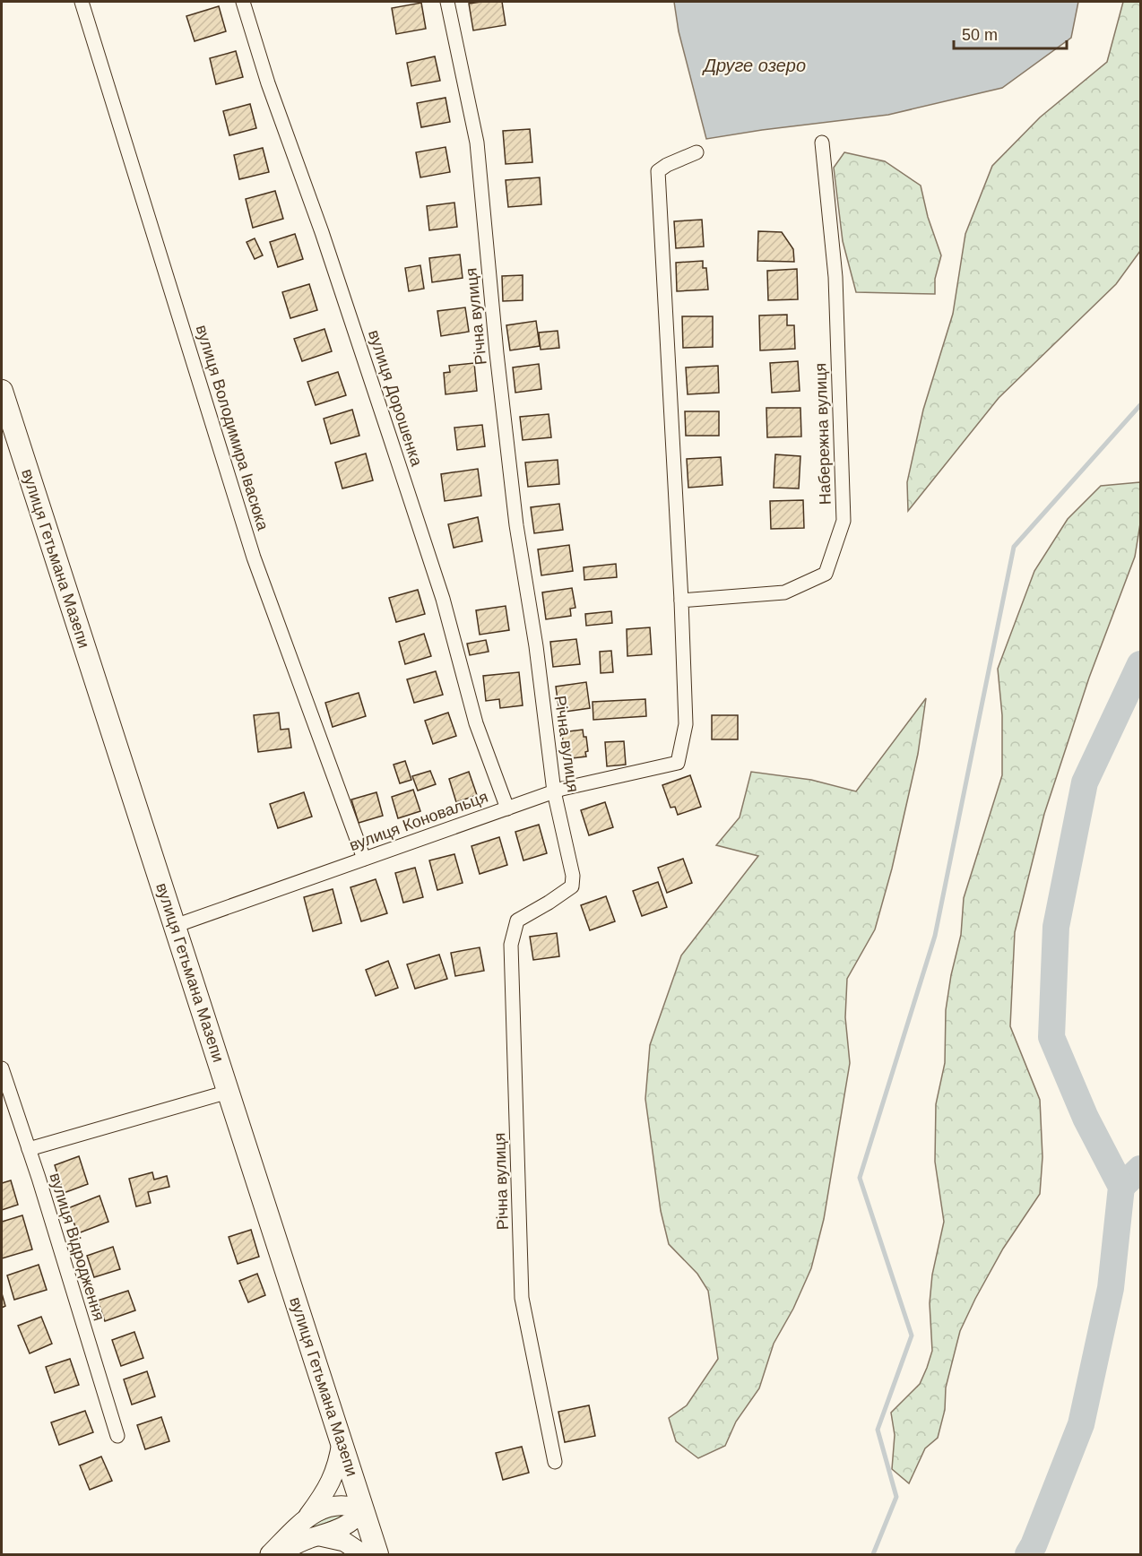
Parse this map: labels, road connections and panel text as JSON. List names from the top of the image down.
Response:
{
  "streets": {
    "main road": ["вулиця Гетьмана Мазепи"],
    "street": [
      "Річна вулиця",
      "вулиця Дорошенка",
      "вулиця Володимира Івасюка",
      "Набережна вулиця",
      "вулиця Коновальця",
      "вулиця Відродження"
    ]
  },
  "crossings": [
    ["Річна вулиця", "вулиця Коновальця"],
    ["вулиця Дорошенка", "вулиця Коновальця"],
    ["вулиця Володимира Івасюка", "вулиця Коновальця"],
    ["Набережна вулиця", "вулиця Коновальця"],
    ["вулиця Гетьмана Мазепи", "вулиця Коновальця"]
  ],
  "water": ["Друге озеро"],
  "scale_bar": "50 m"
}
